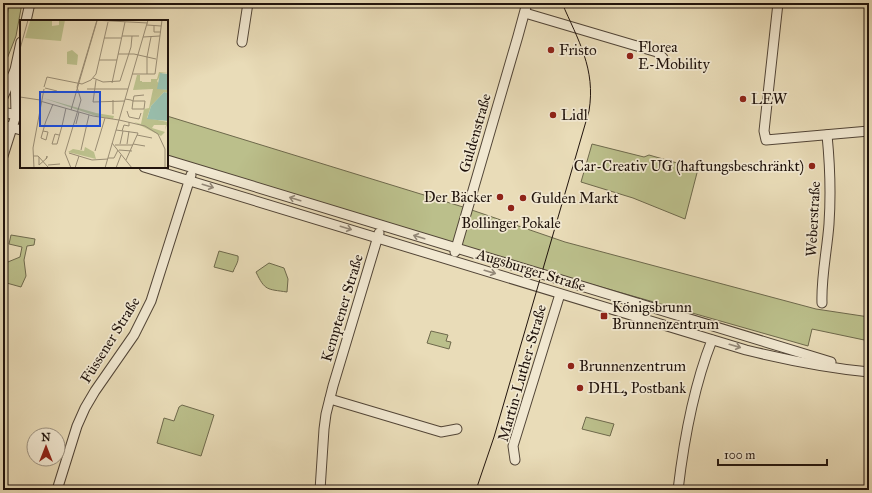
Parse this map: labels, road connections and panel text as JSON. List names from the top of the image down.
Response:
{
  "streets": {
    "street": [
      "Guldenstraße",
      "Weberstraße",
      "Augsburger Straße",
      "Kemptener Straße",
      "Füssener Straße",
      "Martin-Luther-Straße"
    ]
  },
  "crossings": [
    ["Guldenstraße", "Augsburger Straße"],
    ["Augsburger Straße", "Kemptener Straße"],
    ["Augsburger Straße", "Füssener Straße"],
    ["Augsburger Straße", "Martin-Luther-Straße"]
  ],
  "places": {
    "other": [
      "Fristo",
      "Florea E-Mobility",
      "LEW",
      "Lidl",
      "Car-Creativ UG (haftungsbeschränkt)",
      "Der Bäcker",
      "Gulden Markt",
      "Bollinger Pokale",
      "Brunnenzentrum",
      "DHL, Postbank"
    ],
    "transit": ["Königsbrunn Brunnenzentrum"]
  },
  "scale_bar": "100 m",
  "north": "top"
}
